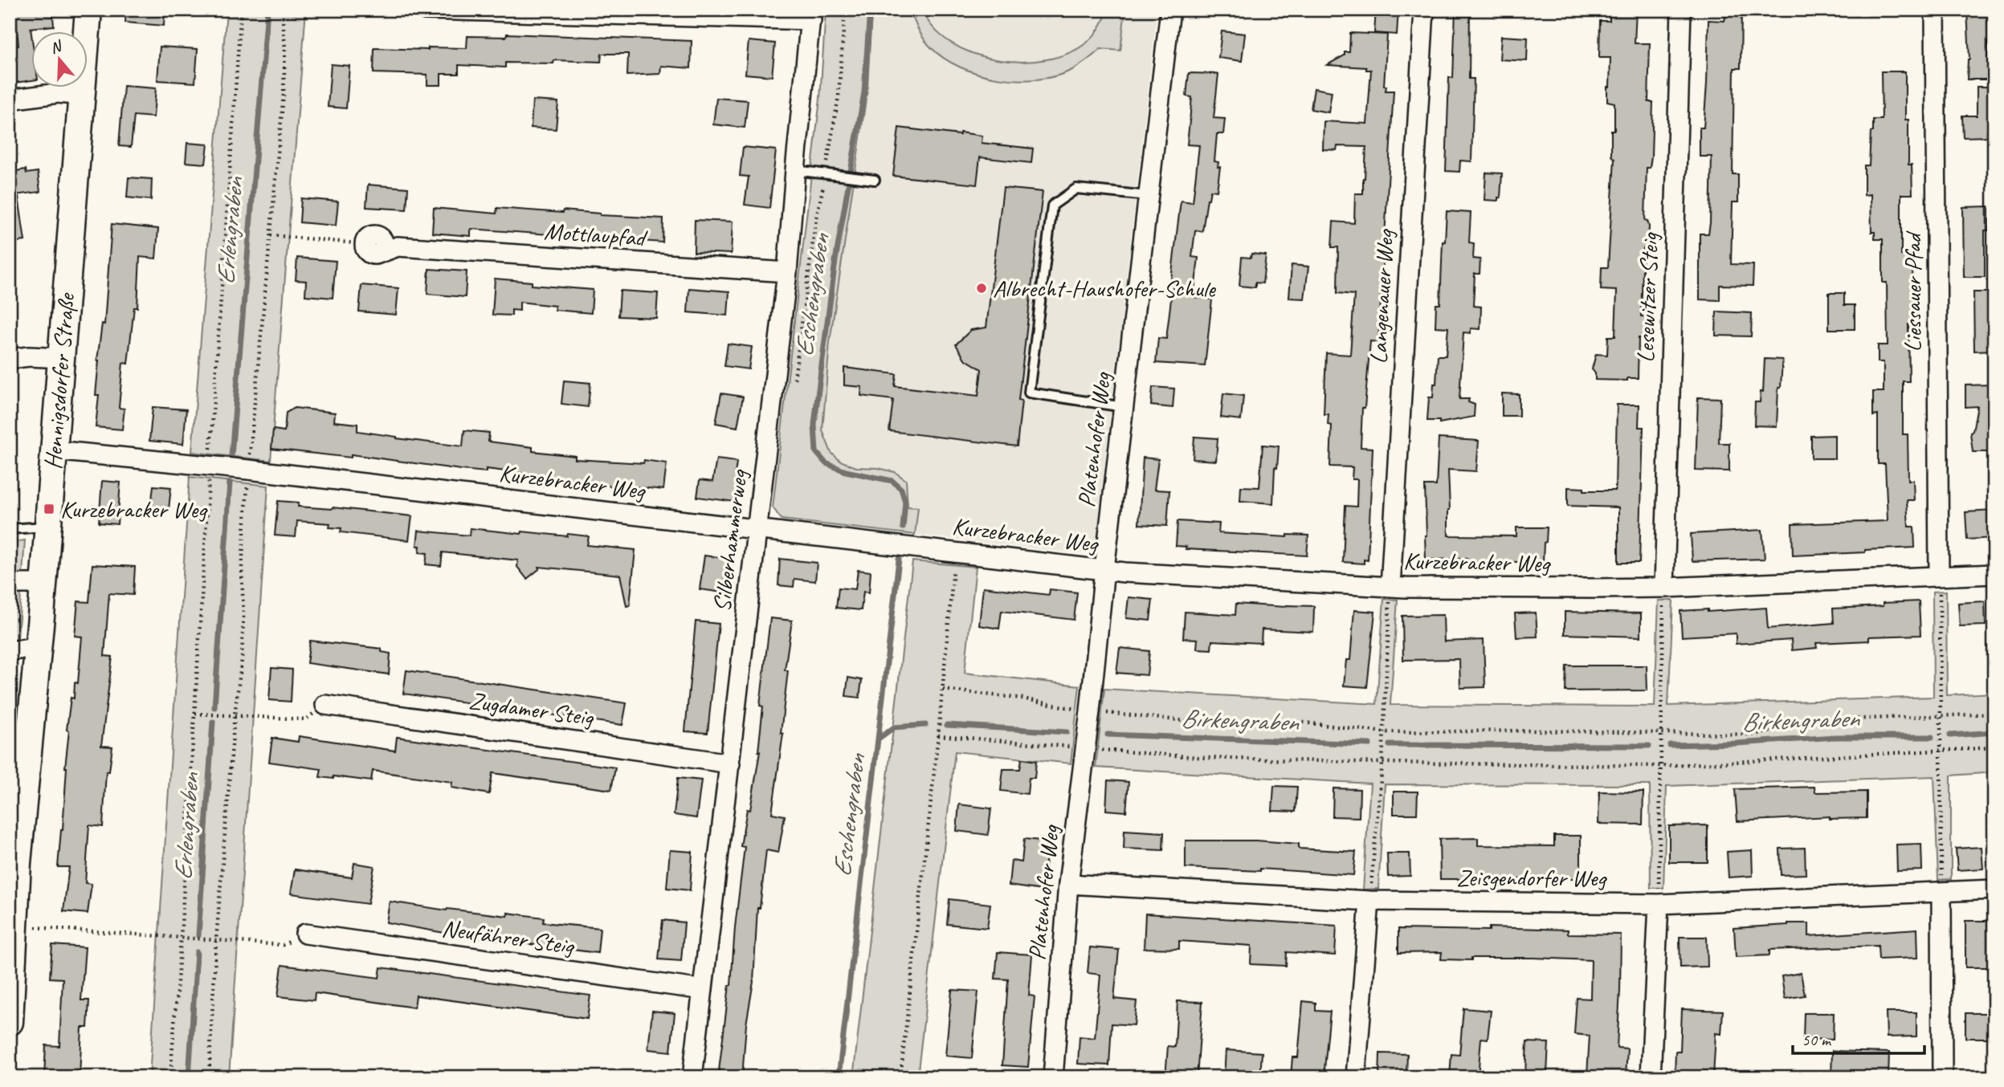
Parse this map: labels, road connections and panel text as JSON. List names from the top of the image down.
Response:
{
  "streets": {
    "main road": ["Hennigsdorfer Straße"],
    "street": [
      "Mottlaupfad",
      "Liessauer Pfad",
      "Langenauer Weg",
      "Lesewitzer Steig",
      "Platenhofer Weg",
      "Kurzebracker Weg",
      "Silberhammerweg",
      "Zugdamer Steig",
      "Zeisgendorfer Weg",
      "Neufährer Steig"
    ]
  },
  "crossings": [
    ["Mottlaupfad", "Silberhammerweg"],
    ["Liessauer Pfad", "Kurzebracker Weg"],
    ["Langenauer Weg", "Kurzebracker Weg"],
    ["Lesewitzer Steig", "Kurzebracker Weg"],
    ["Hennigsdorfer Straße", "Kurzebracker Weg"],
    ["Platenhofer Weg", "Kurzebracker Weg"],
    ["Platenhofer Weg", "Zeisgendorfer Weg"],
    ["Kurzebracker Weg", "Silberhammerweg"],
    ["Silberhammerweg", "Zugdamer Steig"],
    ["Silberhammerweg", "Neufährer Steig"]
  ],
  "water": ["Erlengraben", "Eschengraben", "Birkengraben"],
  "places": {
    "other": ["Albrecht-Haushofer-Schule"],
    "transit": ["Kurzebracker Weg"]
  },
  "scale_bar": "50 m",
  "north": "top"
}
